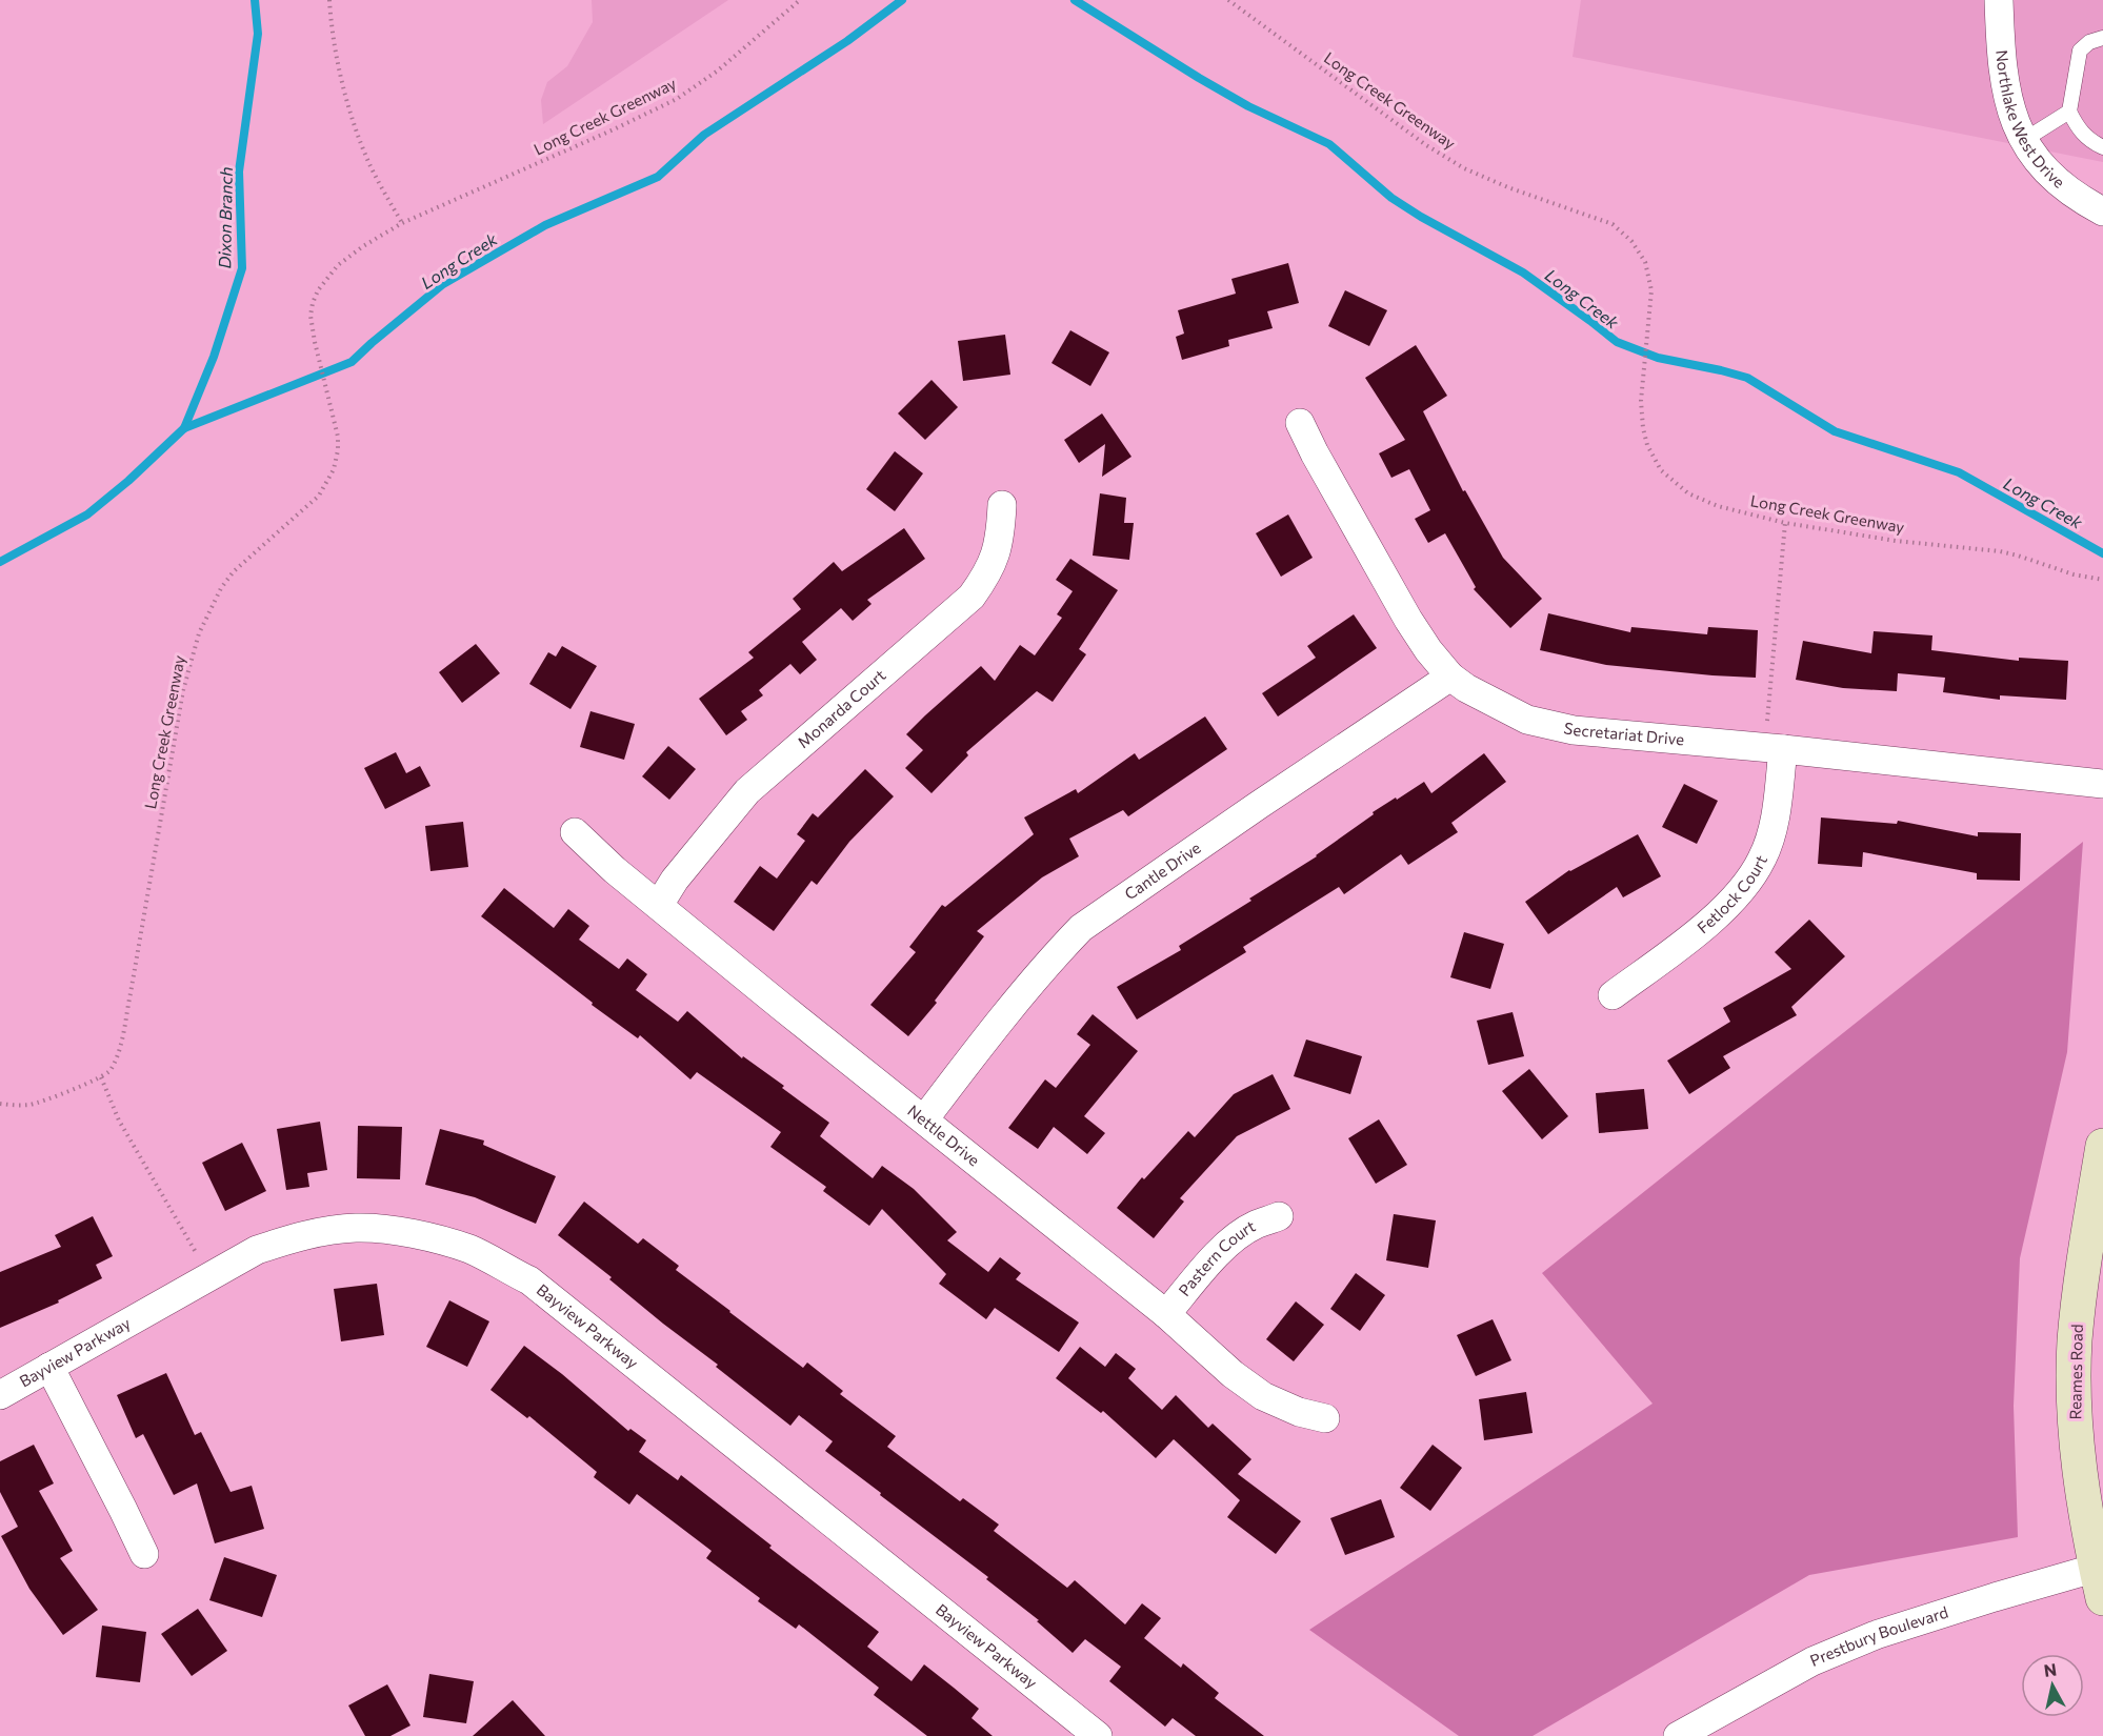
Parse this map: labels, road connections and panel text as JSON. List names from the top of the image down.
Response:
{
  "streets": {
    "main road": ["Reames Road"],
    "street": [
      "Northlake West Drive",
      "Monarda Court",
      "Secretariat Drive",
      "Cantle Drive",
      "Fetlock Court",
      "Nettle Drive",
      "Pastern Court",
      "Bayview Parkway",
      "Prestbury Boulevard"
    ],
    "path": ["Long Creek Greenway"]
  },
  "crossings": [
    ["Monarda Court", "Nettle Drive"],
    ["Secretariat Drive", "Cantle Drive"],
    ["Secretariat Drive", "Fetlock Court"],
    ["Cantle Drive", "Nettle Drive"],
    ["Nettle Drive", "Pastern Court"],
    ["Reames Road", "Prestbury Boulevard"]
  ],
  "water": ["Dixon Branch", "Long Creek"],
  "north": "top"
}
